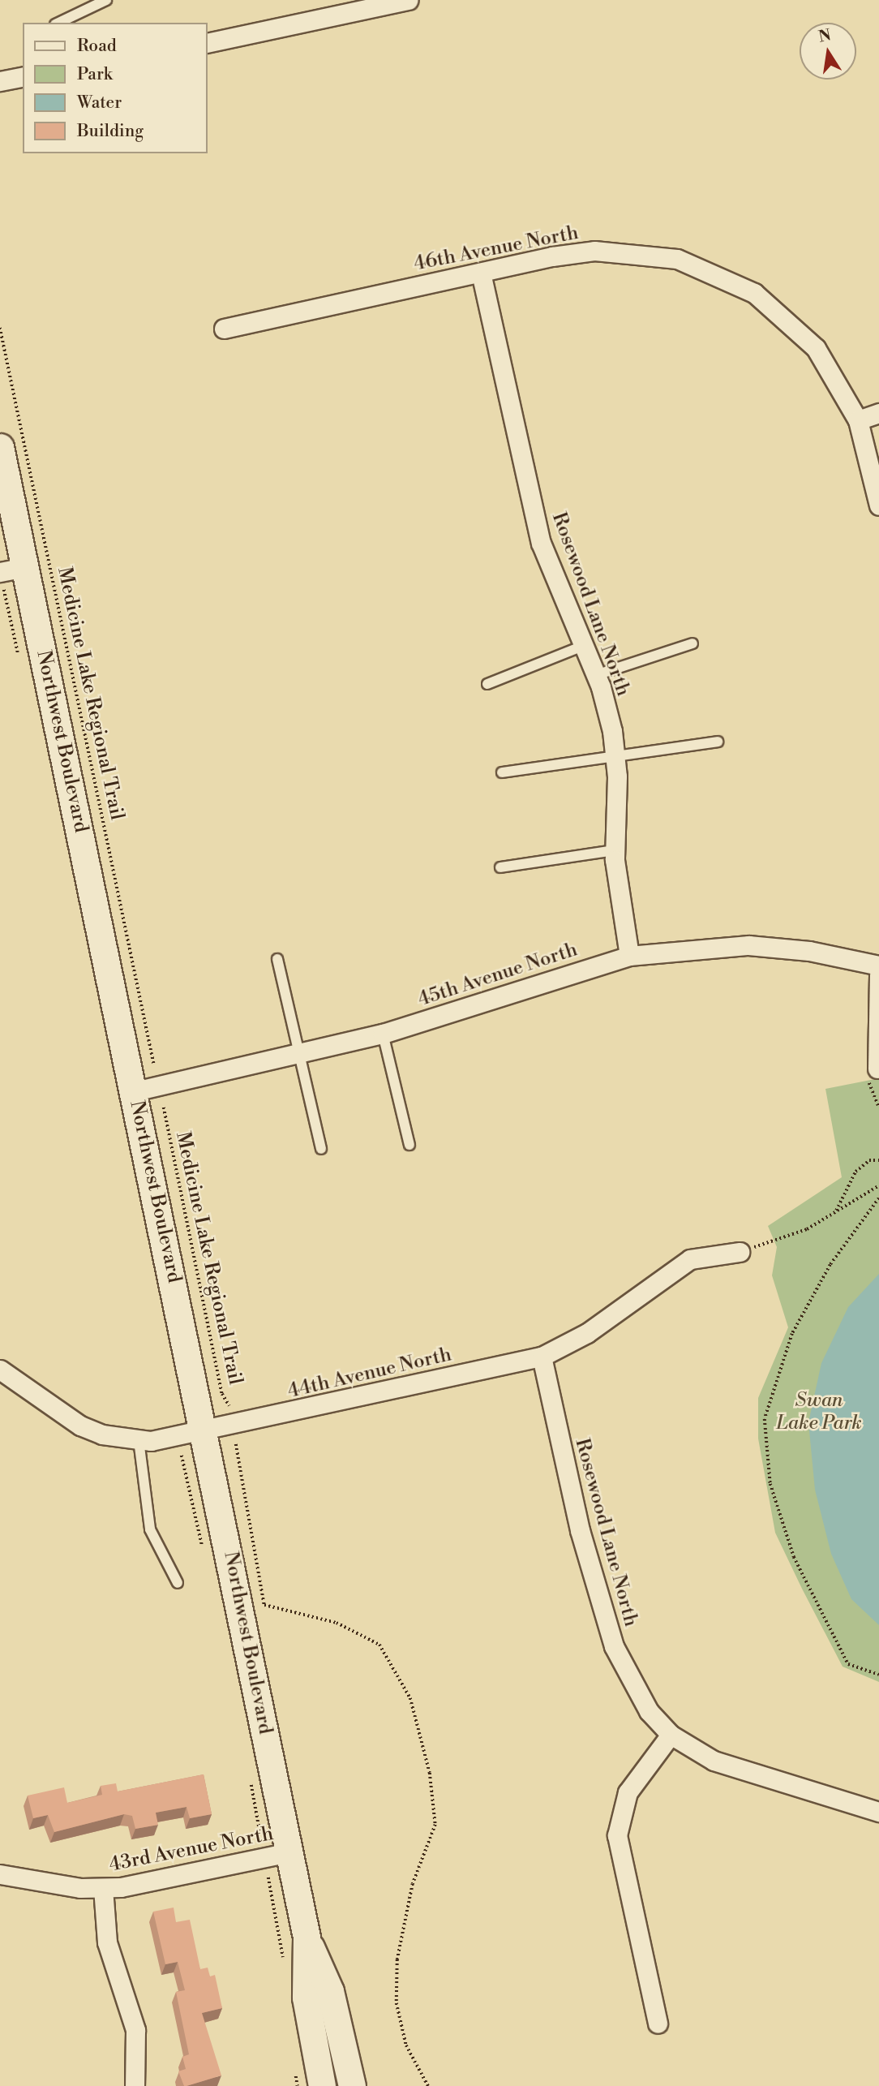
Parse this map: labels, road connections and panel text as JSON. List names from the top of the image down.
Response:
{
  "streets": {
    "main road": ["Northwest Boulevard"],
    "street": [
      "46th Avenue North",
      "Rosewood Lane North",
      "45th Avenue North",
      "44th Avenue North",
      "43rd Avenue North"
    ],
    "path": ["Medicine Lake Regional Trail"]
  },
  "crossings": [
    ["46th Avenue North", "Rosewood Lane North"],
    ["Rosewood Lane North", "45th Avenue North"],
    ["Rosewood Lane North", "44th Avenue North"],
    ["Northwest Boulevard", "45th Avenue North"],
    ["Northwest Boulevard", "44th Avenue North"],
    ["Northwest Boulevard", "43rd Avenue North"]
  ],
  "parks": ["Swan Lake Park"],
  "legend": [
    "Road",
    "Park",
    "Water",
    "Building"
  ],
  "north": "top"
}
